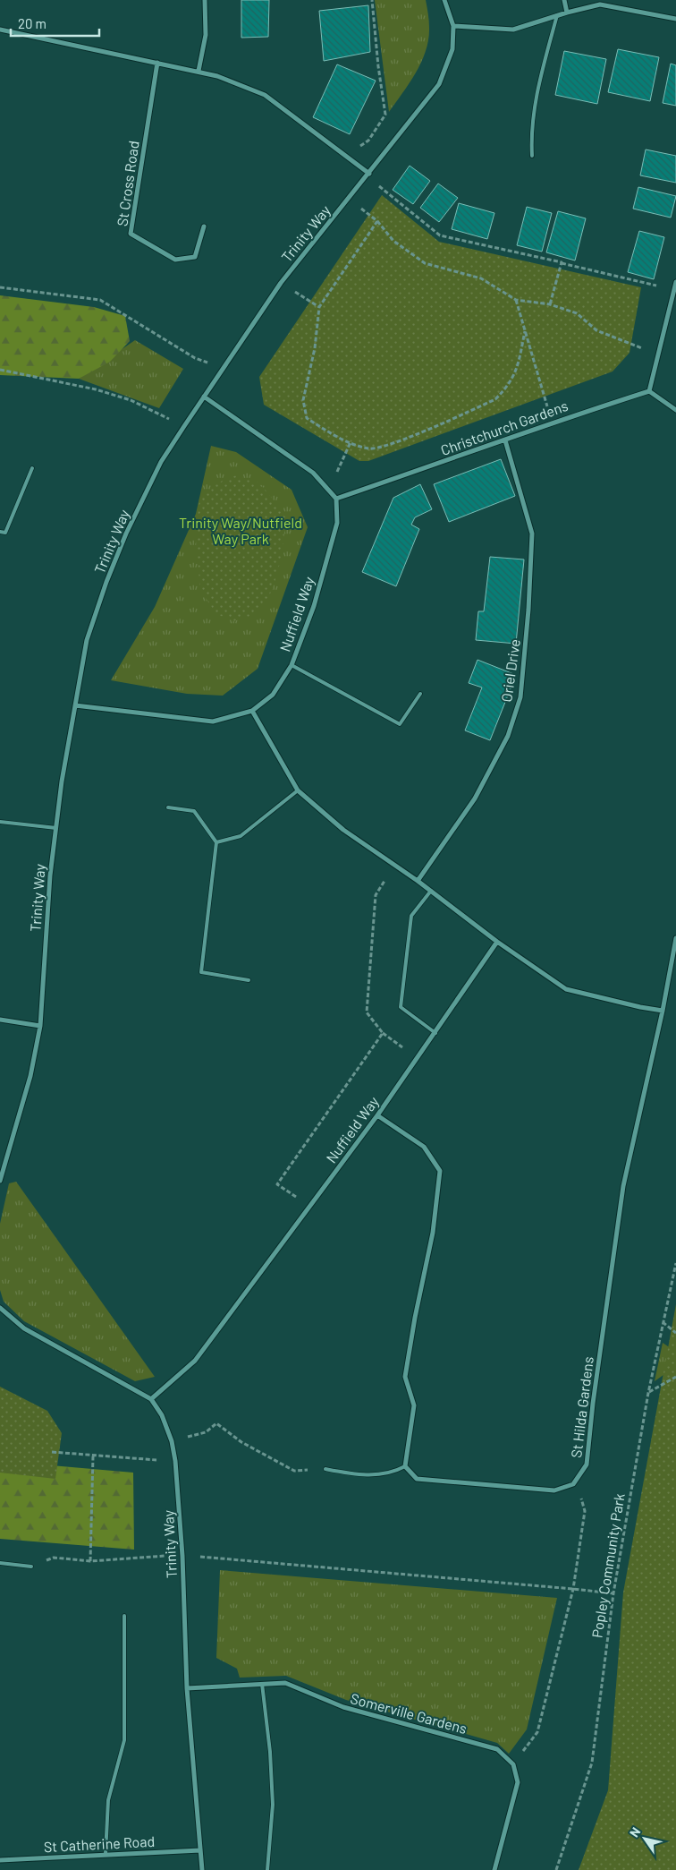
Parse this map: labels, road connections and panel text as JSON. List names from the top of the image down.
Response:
{
  "streets": {
    "street": [
      "St Cross Road",
      "Trinity Way",
      "Christchurch Gardens",
      "Nuffield Way",
      "Oriel Drive",
      "St Hilda Gardens",
      "Somerville Gardens",
      "St Catherine Road"
    ],
    "path": ["Popley Community Park"]
  },
  "crossings": [
    ["Trinity Way", "Nuffield Way"],
    ["Trinity Way", "Somerville Gardens"],
    ["Trinity Way", "St Catherine Road"],
    ["Christchurch Gardens", "Nuffield Way"],
    ["Christchurch Gardens", "Oriel Drive"]
  ],
  "parks": ["Trinity Way/Nutfield Way Park"],
  "scale_bar": "20 m",
  "north": "top left"
}
